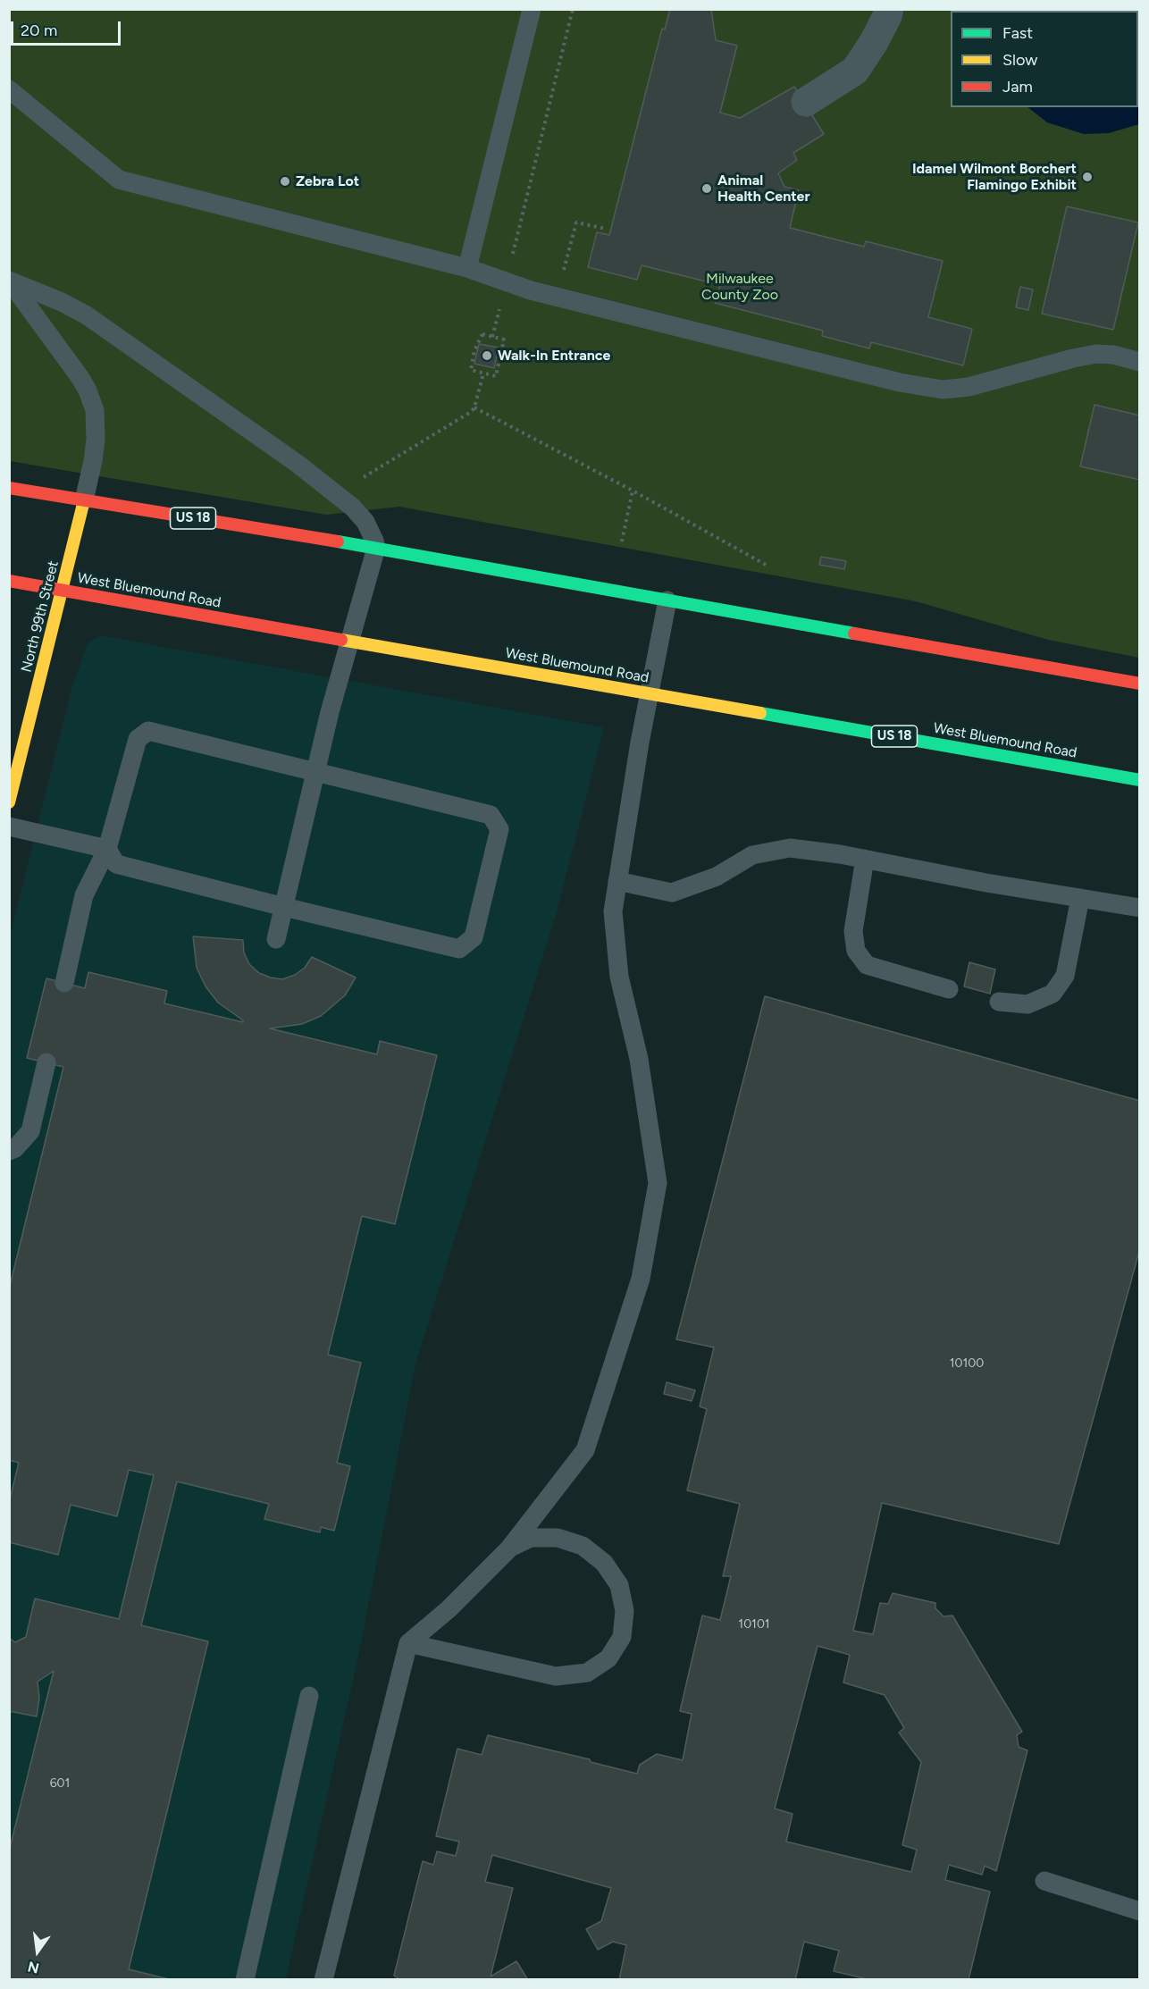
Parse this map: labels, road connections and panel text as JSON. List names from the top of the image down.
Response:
{
  "streets": {
    "main road": ["US 18", "West Bluemound Road", "North 99th Street"]
  },
  "crossings": [
    ["US 18", "North 99th Street"],
    ["West Bluemound Road", "North 99th Street"]
  ],
  "parks": ["Milwaukee County Zoo"],
  "places": [
    "Idamel Wilmont Borchert Flamingo Exhibit",
    "Zebra Lot",
    "Animal Health Center",
    "Walk-In Entrance"
  ],
  "house_numbers": ["10100", "10101", "601"],
  "legend": ["Fast", "Slow", "Jam"],
  "scale_bar": "20 m",
  "north": "bottom"
}
